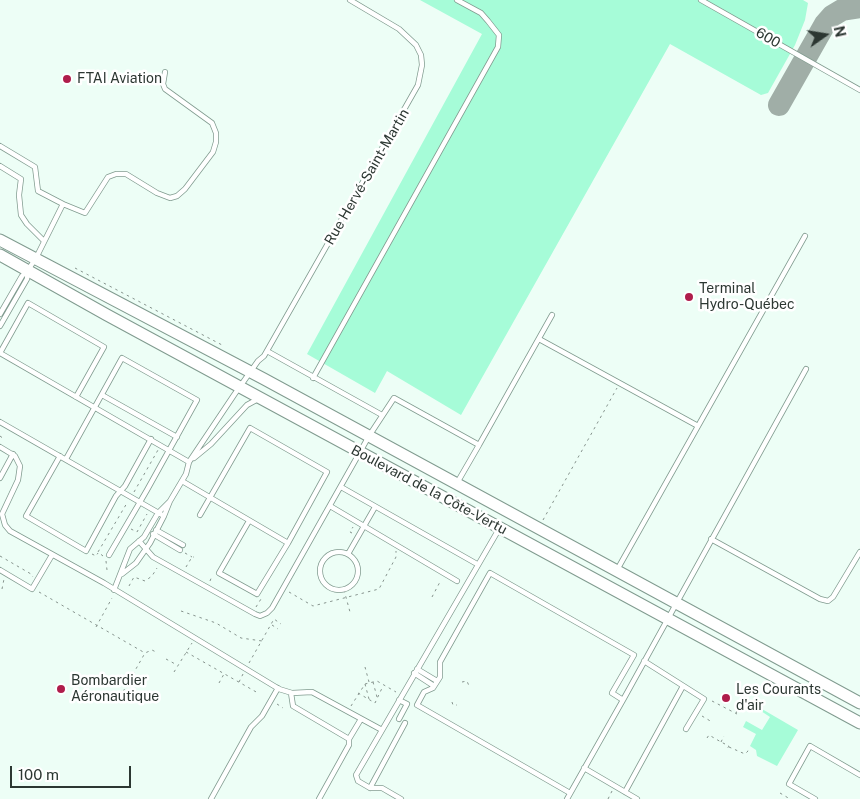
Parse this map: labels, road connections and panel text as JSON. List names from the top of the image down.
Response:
{
  "streets": {
    "street": ["Boulevard de la Côte-Vertu"],
    "lane": ["600", "Rue Hervé-Saint-Martin"]
  },
  "crossings": [
    ["Rue Hervé-Saint-Martin", "Boulevard de la Côte-Vertu"]
  ],
  "places": [
    "FTAI Aviation",
    "Terminal Hydro-Québec",
    "Bombardier Aéronautique",
    "Les Courants d'air"
  ],
  "scale_bar": "100 m",
  "north": "right"
}
